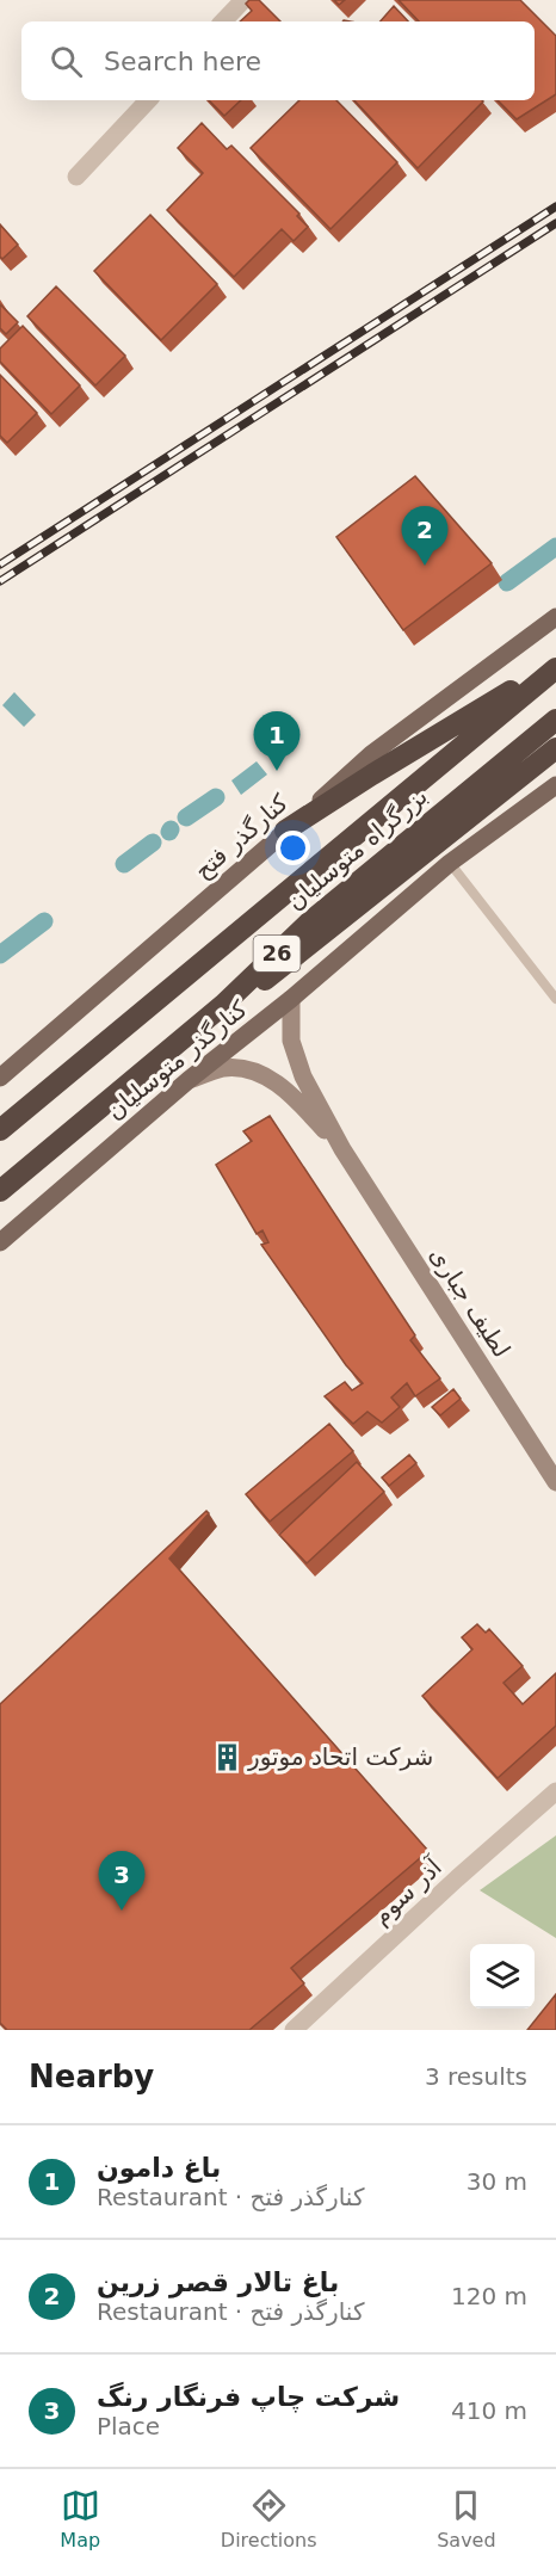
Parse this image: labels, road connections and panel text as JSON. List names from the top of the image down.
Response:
{
  "streets": {
    "highway": ["بزرگراه متوسلیان", "26"],
    "main road": ["کنارگذر فتح", "کنارگذر متوسلیان", "لطیف جباری"],
    "street": ["آذر سوم"]
  },
  "places": {
    "building": ["شرکت اتحاد موتور"]
  },
  "page": {
    "search": "Search here",
    "pins": ["2", "1", "3"],
    "heading": ["Nearby", "3 results"],
    "list": [
      {
        "mark": "1",
        "name": "باغ دامون",
        "note": "Restaurant · کنارگذر فتح",
        "value": "30 m"
      },
      {
        "mark": "2",
        "name": "باغ تالار قصر زرین",
        "note": "Restaurant · کنارگذر فتح",
        "value": "120 m"
      },
      {
        "mark": "3",
        "name": "شرکت چاپ فرنگار رنگ",
        "note": "Place",
        "value": "410 m"
      }
    ],
    "nav": ["Map", "Directions", "Saved"]
  }
}
